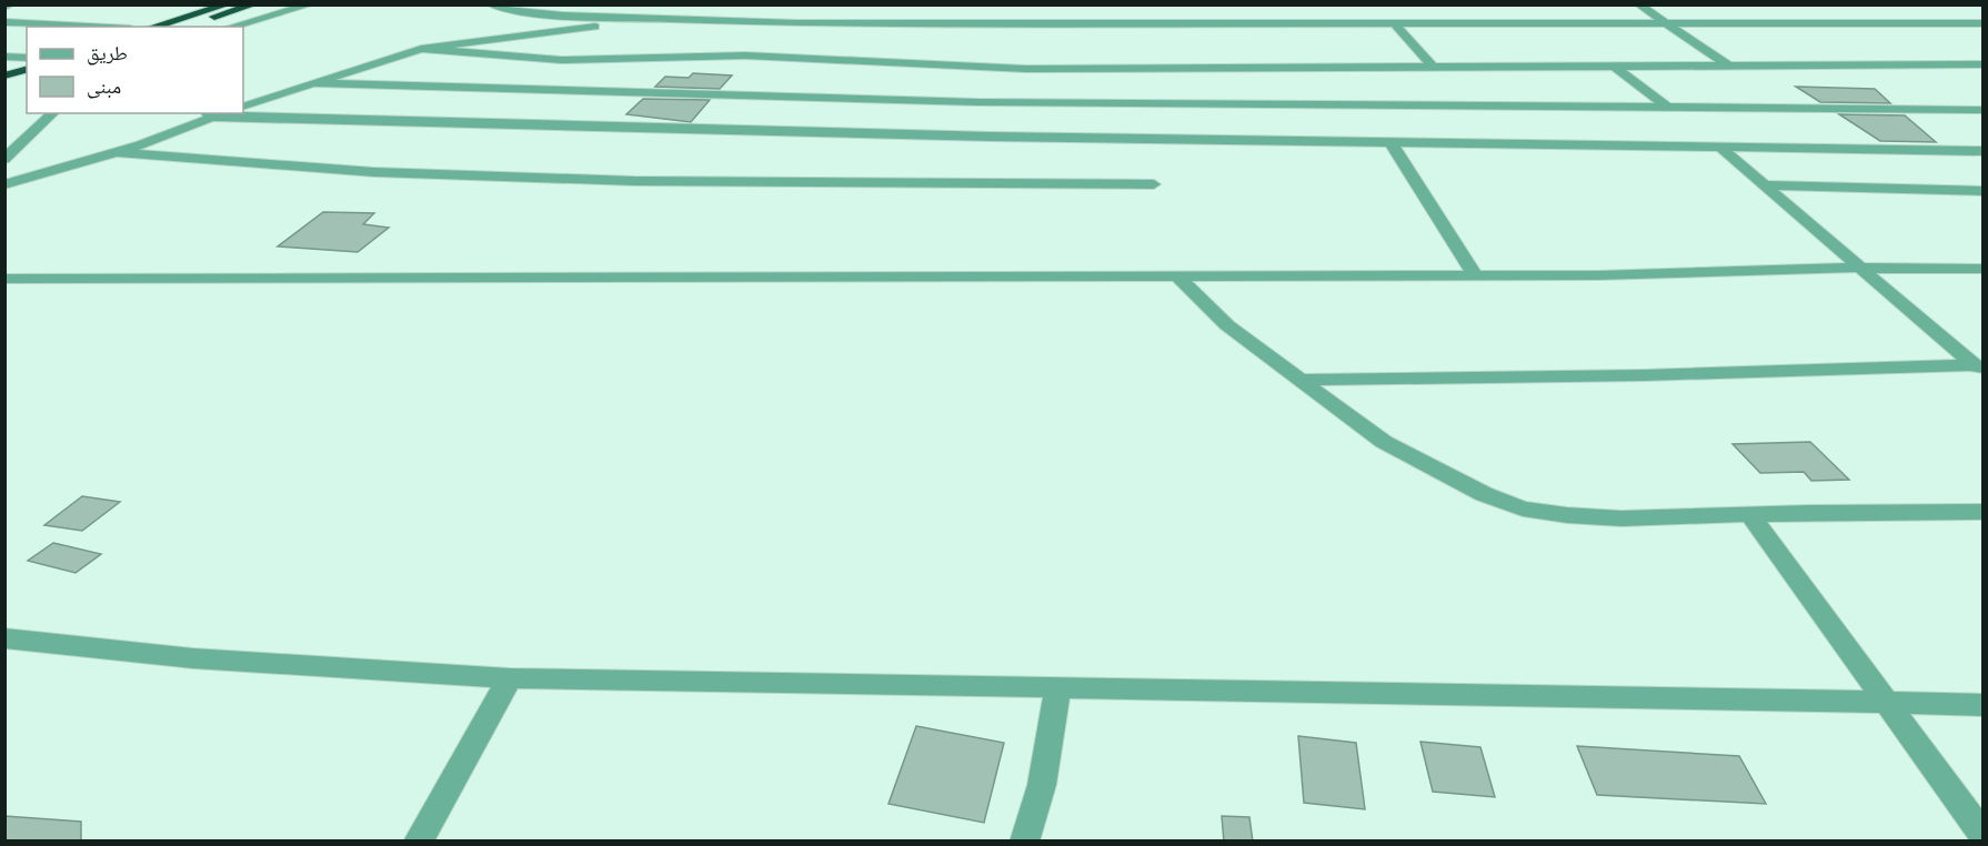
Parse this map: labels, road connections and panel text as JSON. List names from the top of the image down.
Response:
{
  "legend": ["طريق", "مبنى"]
}
